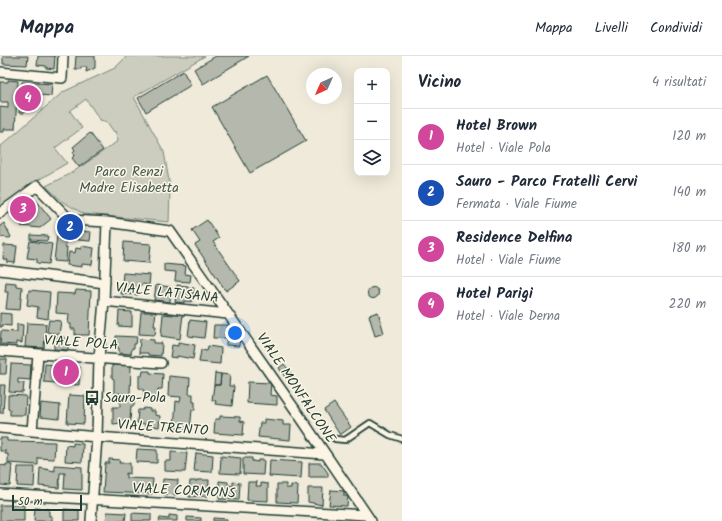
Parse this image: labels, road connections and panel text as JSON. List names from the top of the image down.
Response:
{
  "streets": {
    "street": [
      "VIALE LATISANA",
      "VIALE POLA",
      "VIALE MONFALCONE",
      "VIALE TRENTO",
      "VIALE CORMONS"
    ]
  },
  "crossings": [
    ["VIALE LATISANA", "VIALE MONFALCONE"],
    ["VIALE MONFALCONE", "VIALE TRENTO"],
    ["VIALE MONFALCONE", "VIALE CORMONS"]
  ],
  "parks": ["Parco Renzi Madre Elisabetta"],
  "places": {
    "bus stop": ["Sauro-Pola"]
  },
  "scale_bar": "50 m",
  "north": "bottom left",
  "page": {
    "header": "Mappa",
    "nav": ["Mappa", "Livelli", "Condividi"],
    "heading": ["Vicino", "4 risultati"],
    "map_buttons": ["+", "−"],
    "pins": [
      "4",
      "3",
      "2",
      "1"
    ],
    "list": [
      {
        "mark": "1",
        "name": "Hotel Brown",
        "note": "Hotel · Viale Pola",
        "value": "120 m"
      },
      {
        "mark": "2",
        "name": "Sauro - Parco Fratelli Cervi",
        "note": "Fermata · Viale Fiume",
        "value": "140 m"
      },
      {
        "mark": "3",
        "name": "Residence Delfina",
        "note": "Hotel · Viale Fiume",
        "value": "180 m"
      },
      {
        "mark": "4",
        "name": "Hotel Parigi",
        "note": "Hotel · Viale Derna",
        "value": "220 m"
      }
    ],
    "scale": "50 m"
  }
}
